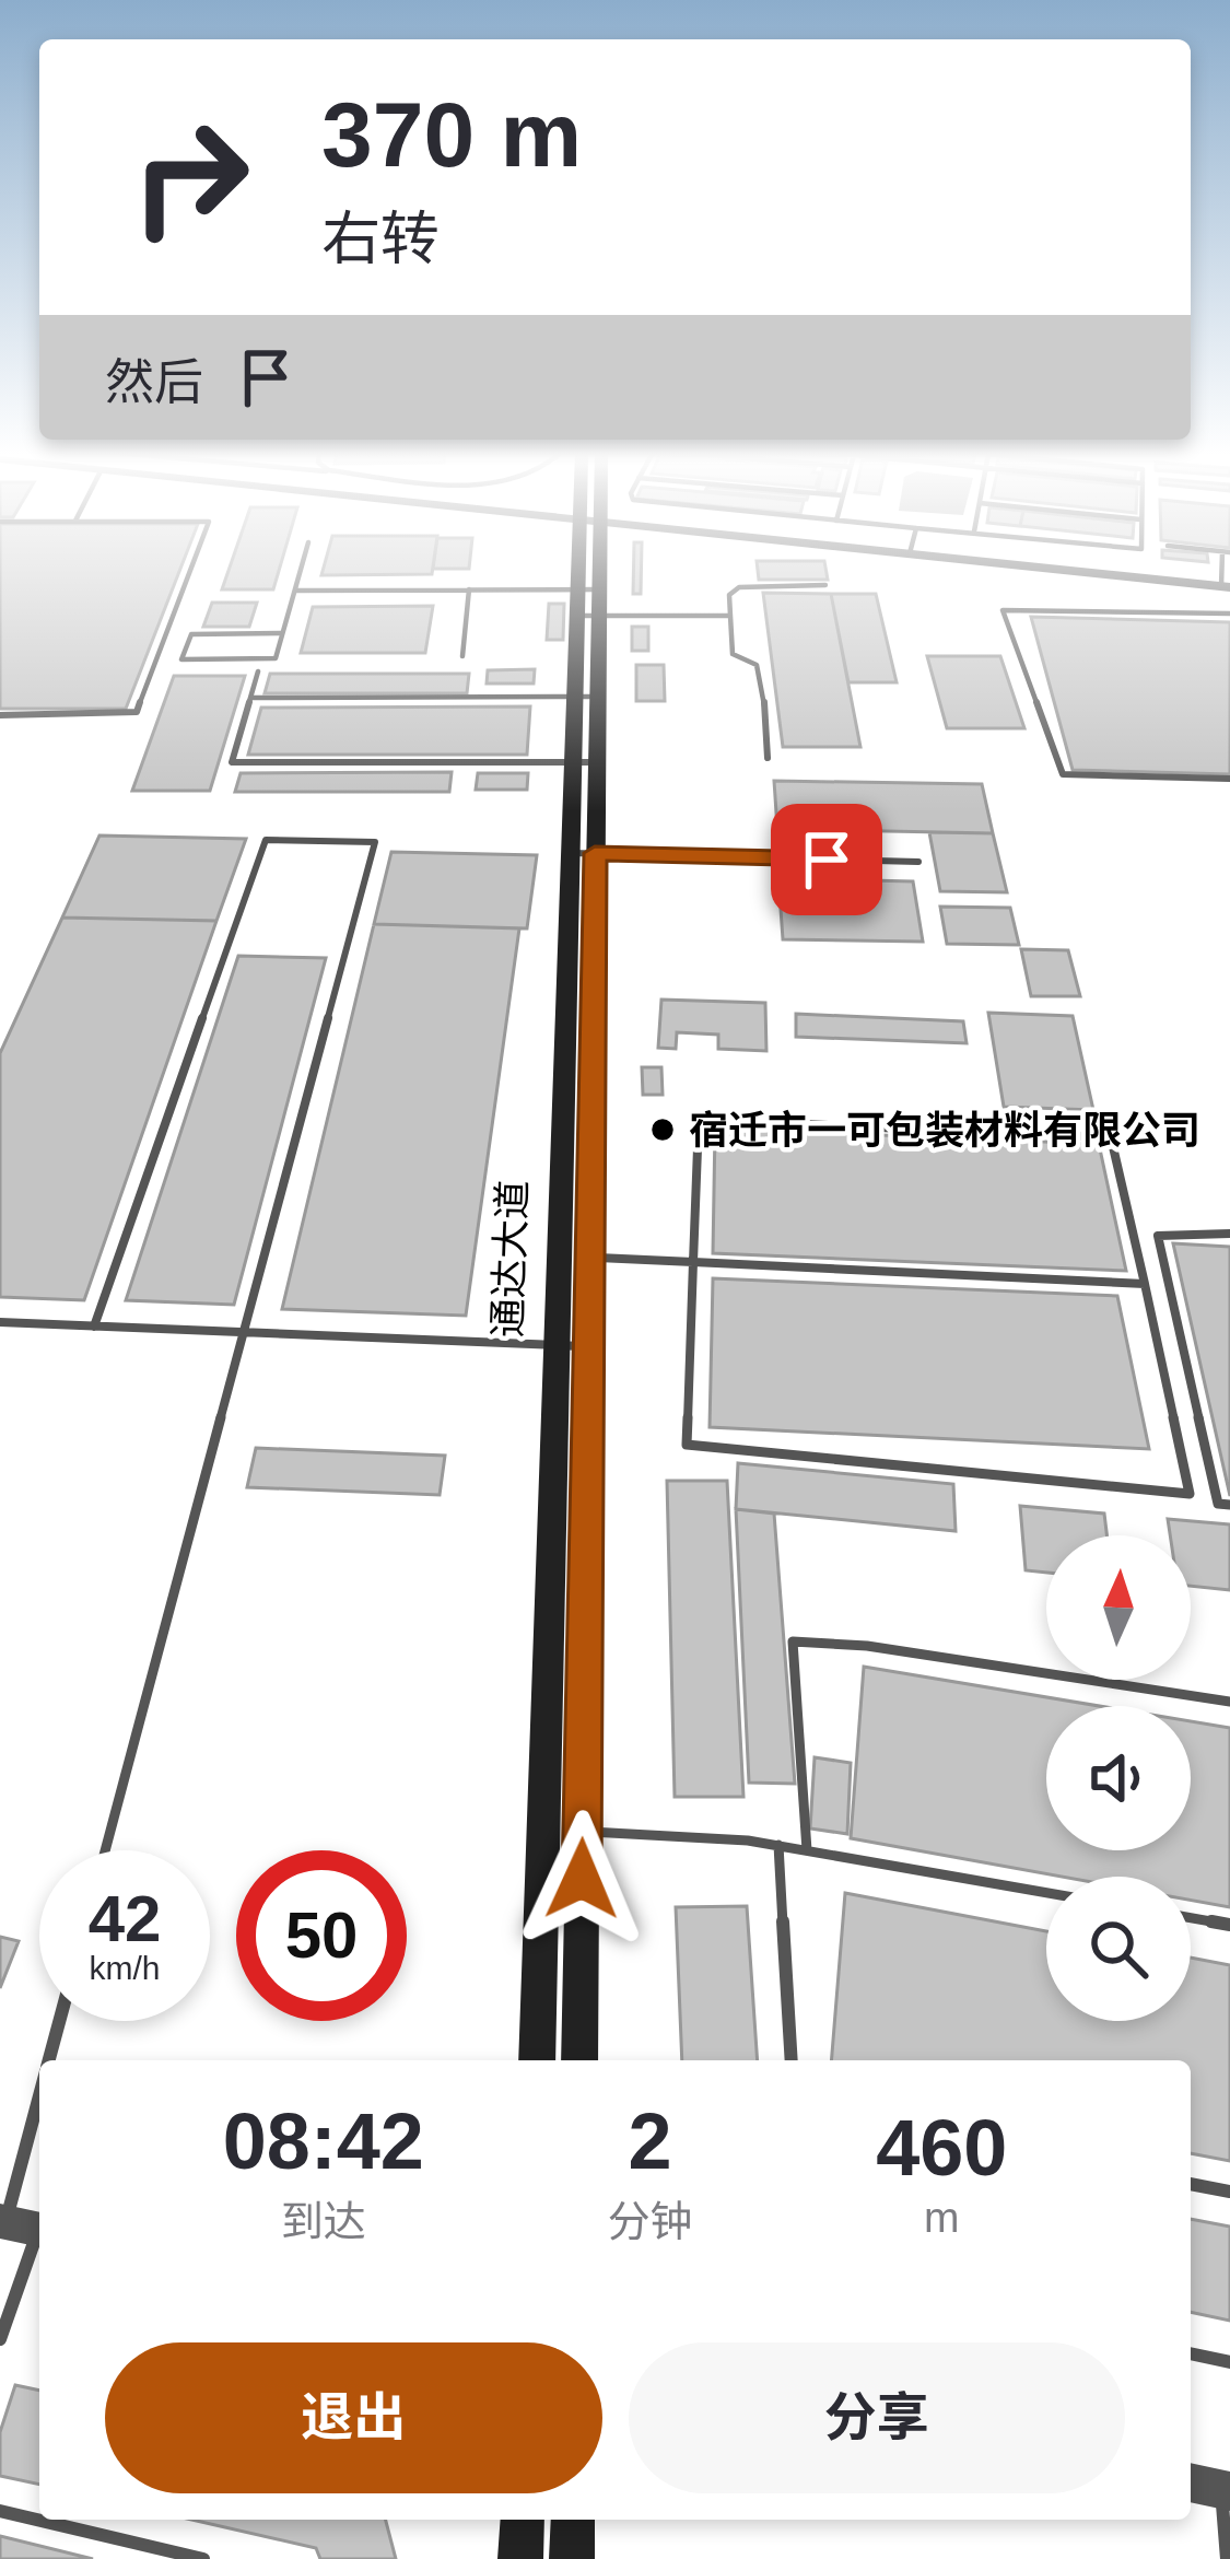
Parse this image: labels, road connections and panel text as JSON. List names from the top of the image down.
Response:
{
  "streets": {
    "main road": ["通达大道"]
  },
  "places": ["宿迁市一可包装材料有限公司"],
  "north": "top",
  "page": {
    "turn": ["370 m", "右转"],
    "then": "然后",
    "speed": "42 km/h",
    "limit": "50",
    "eta": [
      "08:42",
      "到达",
      "2",
      "分钟",
      "460",
      "m"
    ],
    "buttons": ["退出", "分享"]
  }
}
